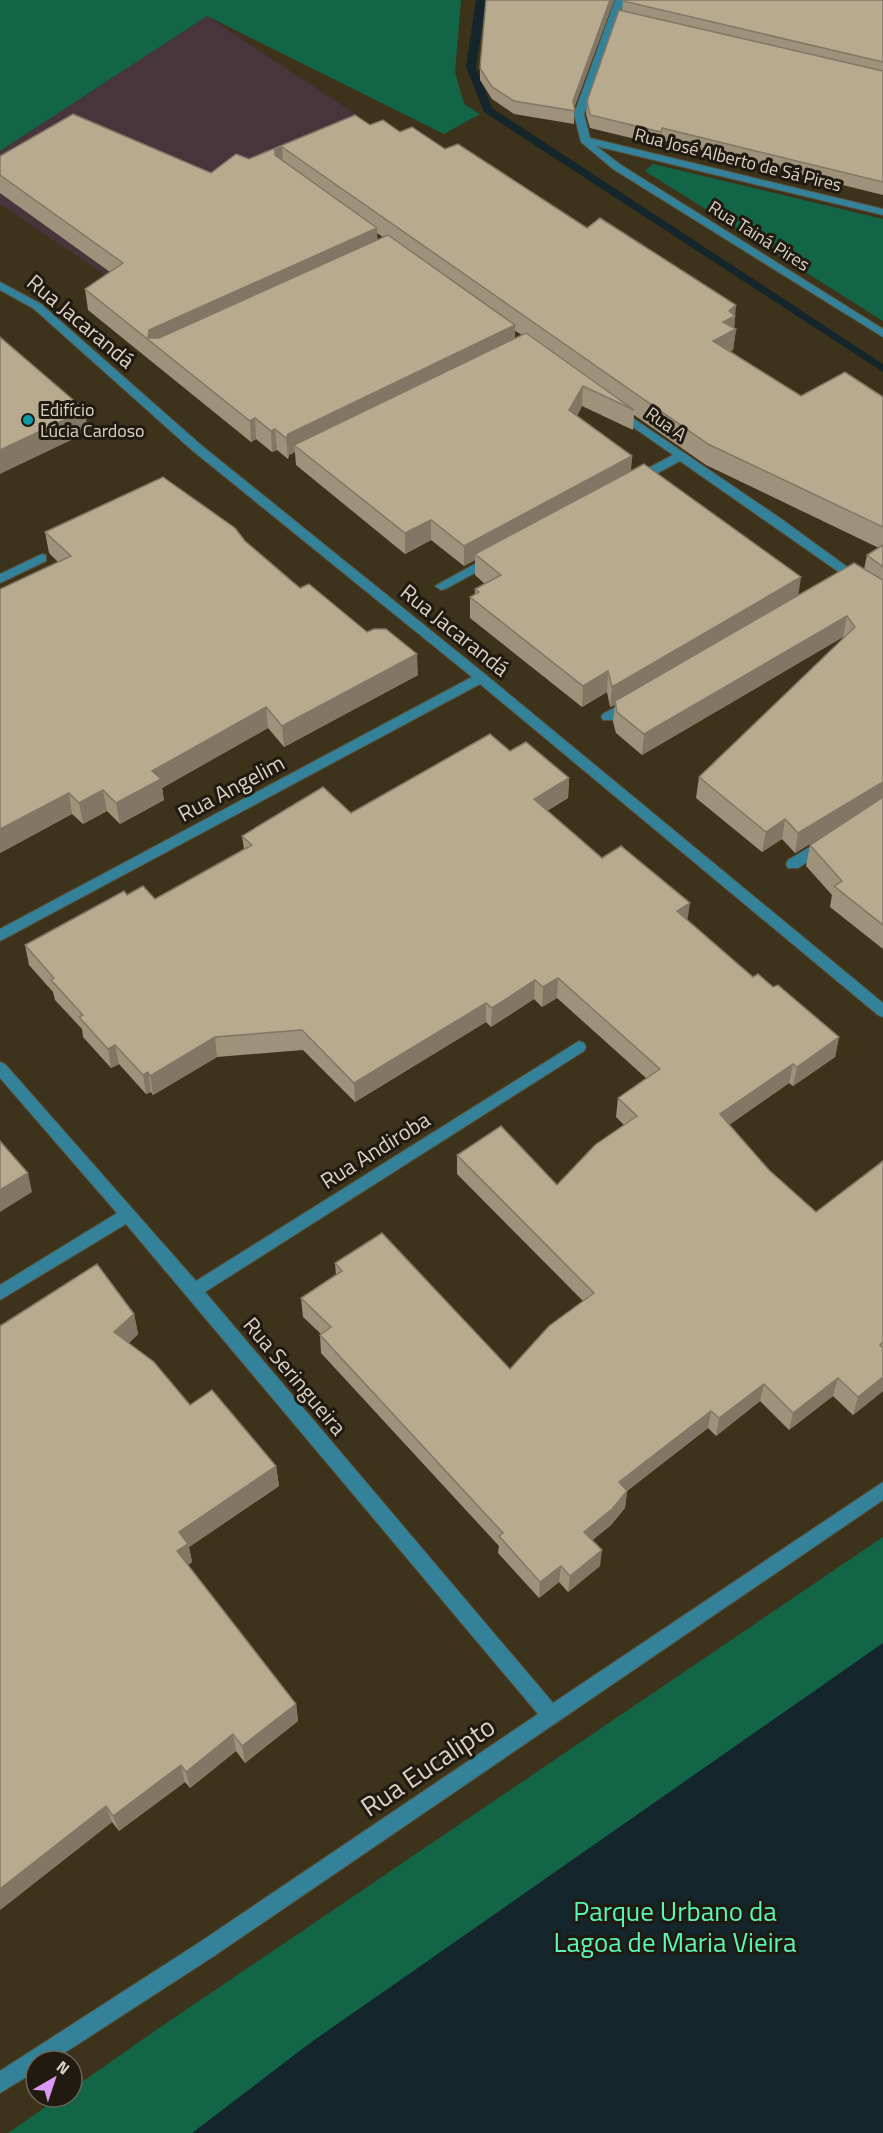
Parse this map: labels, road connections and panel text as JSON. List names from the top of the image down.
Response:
{
  "streets": {
    "street": [
      "Rua José Alberto de Sá Pires",
      "Rua Tainá Pires",
      "Rua Jacarandá",
      "Rua A",
      "Rua Angelim",
      "Rua Andiroba",
      "Rua Seringueira",
      "Rua Eucalipto"
    ]
  },
  "crossings": [
    ["Rua José Alberto de Sá Pires", "Rua Tainá Pires"],
    ["Rua Jacarandá", "Rua Angelim"],
    ["Rua Andiroba", "Rua Seringueira"],
    ["Rua Seringueira", "Rua Eucalipto"]
  ],
  "parks": ["Parque Urbano da Lagoa de Maria Vieira"],
  "places": ["Edifício Lúcia Cardoso"],
  "north": "top right"
}
